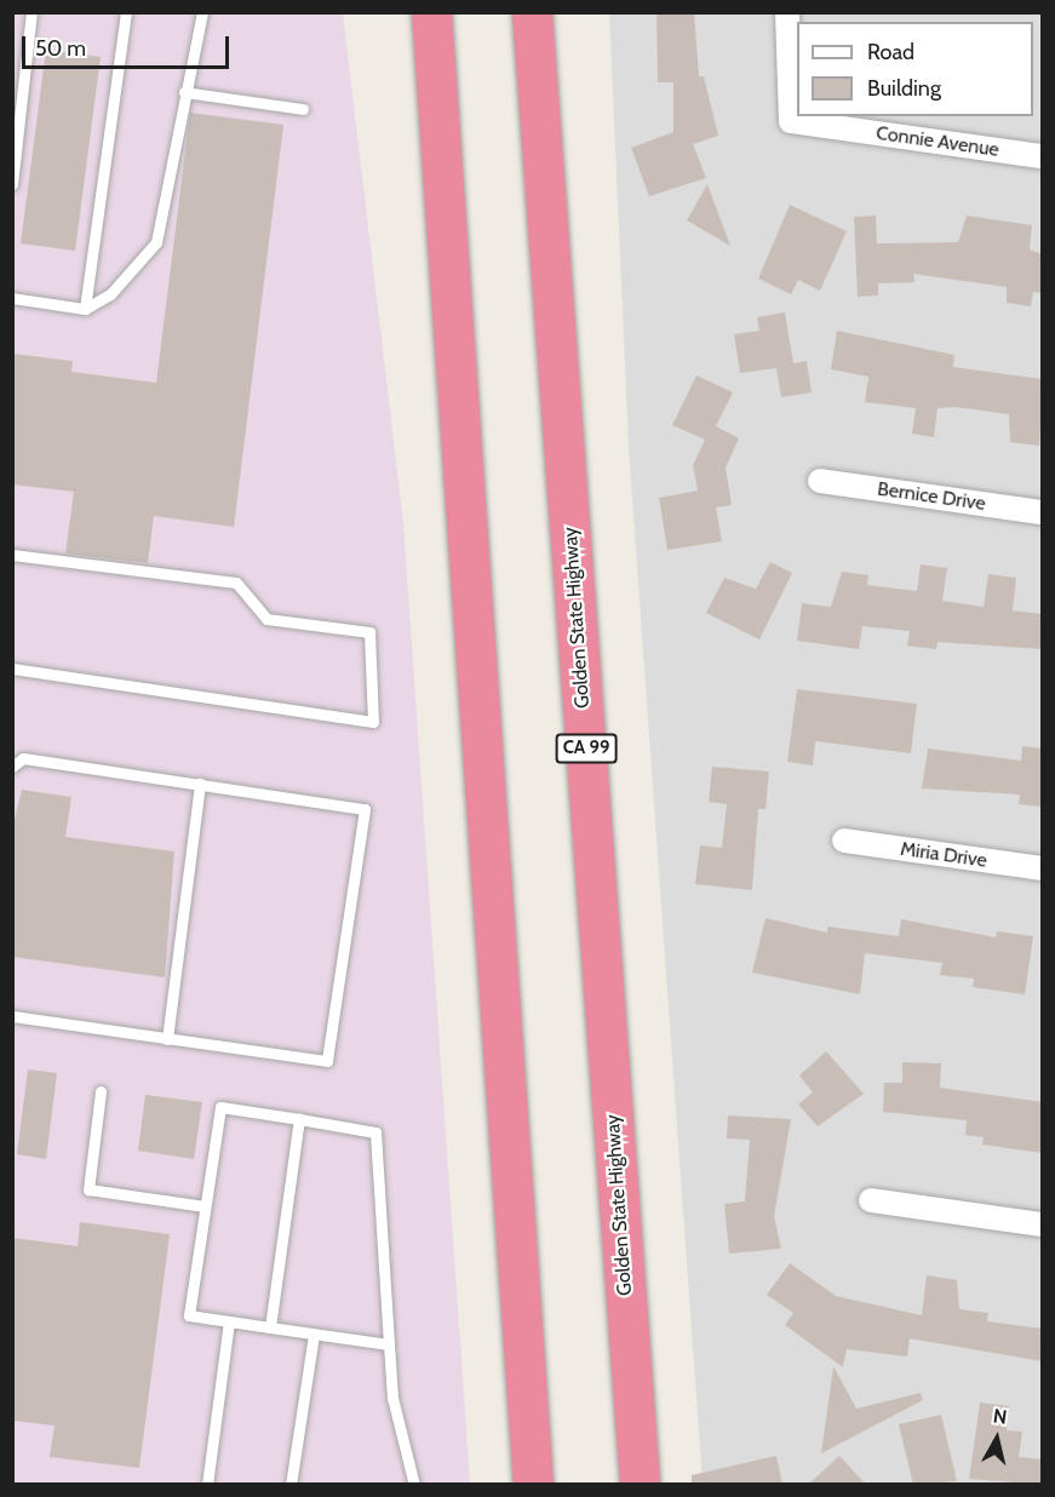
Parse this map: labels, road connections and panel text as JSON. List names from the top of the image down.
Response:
{
  "streets": {
    "highway": ["Golden State Highway", "CA 99"],
    "street": ["Connie Avenue", "Bernice Drive", "Miria Drive"]
  },
  "legend": ["Road", "Building"],
  "scale_bar": "50 m",
  "north": "top"
}
